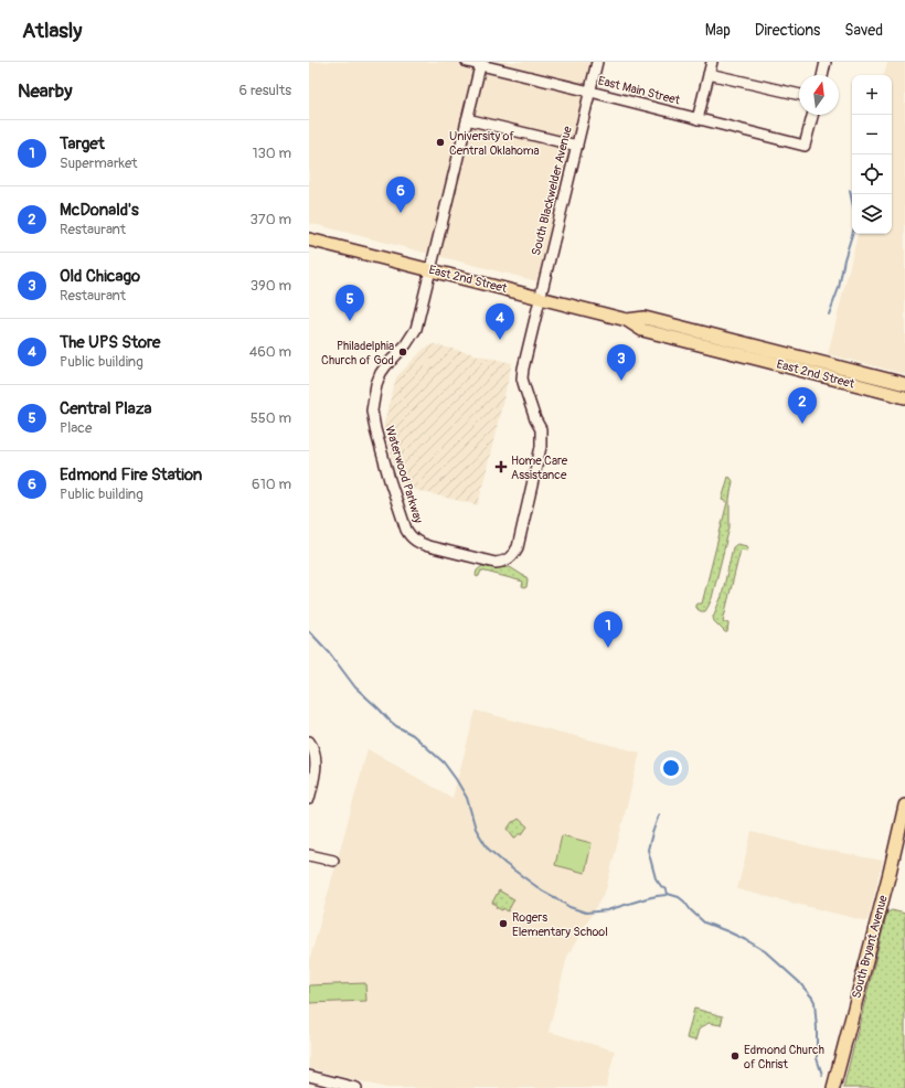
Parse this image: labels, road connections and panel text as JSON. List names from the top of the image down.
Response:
{
  "streets": {
    "main road": ["East 2nd Street", "South Bryant Avenue"],
    "street": ["East Main Street", "South Blackwelder Avenue", "Waterwood Parkway"]
  },
  "crossings": [
    ["East Main Street", "South Blackwelder Avenue"],
    ["East Main Street", "Waterwood Parkway"],
    ["South Blackwelder Avenue", "East 2nd Street"],
    ["South Blackwelder Avenue", "Waterwood Parkway"],
    ["East 2nd Street", "Waterwood Parkway"]
  ],
  "places": {
    "other": [
      "University of Central Oklahoma",
      "Philadelphia Church of God",
      "Rogers Elementary School",
      "Edmond Church of Christ"
    ],
    "health": ["Home Care Assistance"]
  },
  "north": "top",
  "page": {
    "header": "Atlasly",
    "nav": ["Map", "Directions", "Saved"],
    "heading": ["Nearby", "6 results"],
    "map_buttons": ["+", "−"],
    "list": [
      {
        "mark": "1",
        "name": "Target",
        "note": "Supermarket",
        "value": "130 m"
      },
      {
        "mark": "2",
        "name": "McDonald's",
        "note": "Restaurant",
        "value": "370 m"
      },
      {
        "mark": "3",
        "name": "Old Chicago",
        "note": "Restaurant",
        "value": "390 m"
      },
      {
        "mark": "4",
        "name": "The UPS Store",
        "note": "Public building",
        "value": "460 m"
      },
      {
        "mark": "5",
        "name": "Central Plaza",
        "note": "Place",
        "value": "550 m"
      },
      {
        "mark": "6",
        "name": "Edmond Fire Station",
        "note": "Public building",
        "value": "610 m"
      }
    ],
    "pins": [
      "6",
      "5",
      "4",
      "3",
      "2",
      "1"
    ]
  }
}
